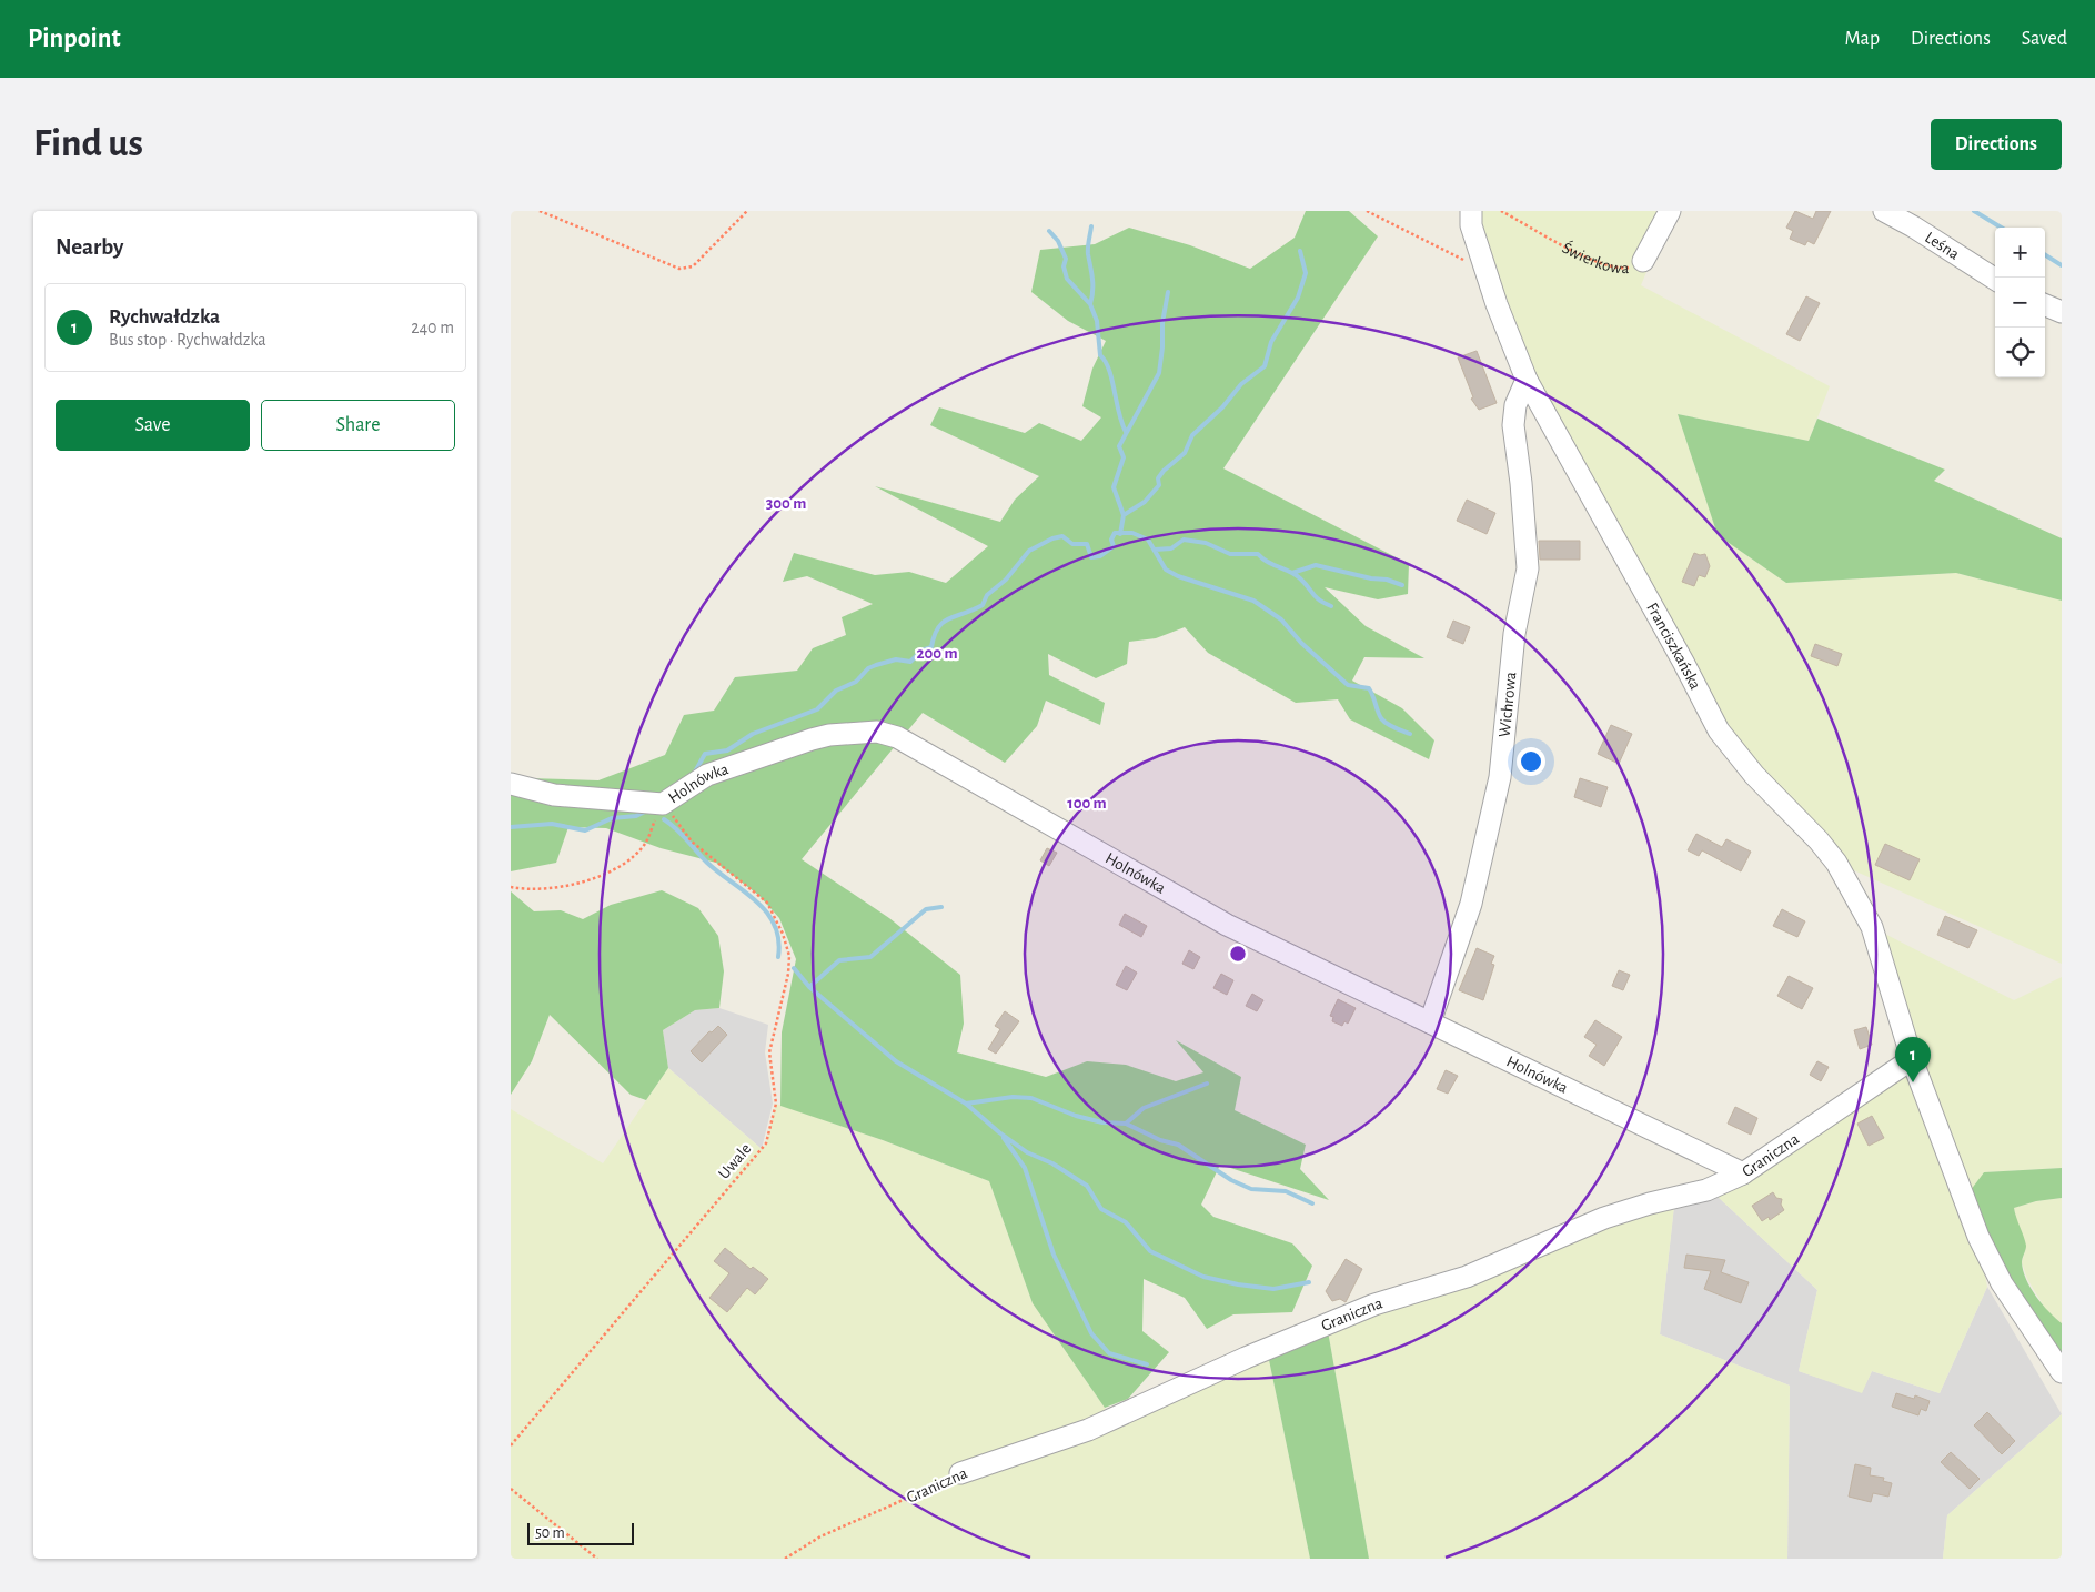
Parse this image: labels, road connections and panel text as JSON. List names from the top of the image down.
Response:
{
  "streets": {
    "street": [
      "Leśna",
      "Świerkowa",
      "Franciszkańska",
      "Wichrowa",
      "Holnówka",
      "Graniczna"
    ],
    "path": ["Uwale"]
  },
  "crossings": [
    ["Franciszkańska", "Wichrowa"],
    ["Franciszkańska", "Graniczna"],
    ["Wichrowa", "Holnówka"],
    ["Holnówka", "Graniczna"],
    ["Holnówka", "Uwale"]
  ],
  "scale_bar": "50 m",
  "page": {
    "header": "Pinpoint",
    "nav": ["Map", "Directions", "Saved"],
    "buttons": [
      "Directions",
      ["Save", "Share"]
    ],
    "title": "Find us",
    "heading": "Nearby",
    "map_buttons": ["+", "−"],
    "list": [
      {
        "mark": "1",
        "name": "Rychwałdzka",
        "note": "Bus stop · Rychwałdzka",
        "value": "240 m"
      }
    ],
    "pins": "1",
    "scale": "50 m"
  },
  "rings": ["300 m", "200 m", "100 m"]
}
